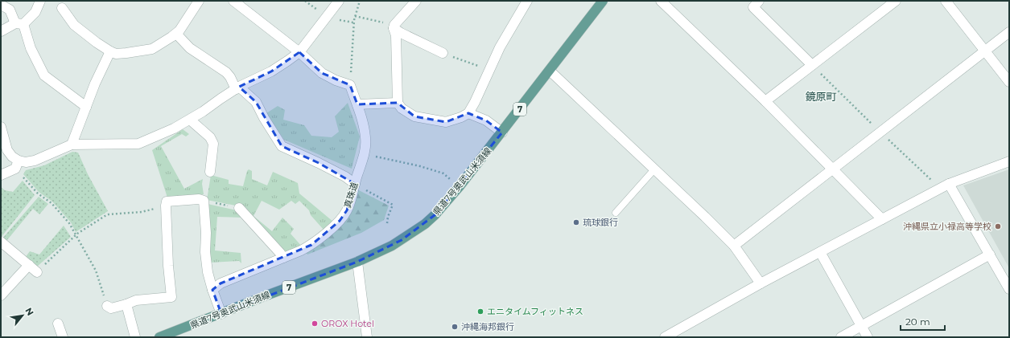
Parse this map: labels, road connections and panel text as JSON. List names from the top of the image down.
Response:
{
  "streets": {
    "main road": ["7", "県道7号奥武山米須線"],
    "street": ["真珠道"]
  },
  "districts": ["鏡原町"],
  "places": [
    "琉球銀行",
    "沖縄県立小禄高等学校",
    "エニタイムフィットネス",
    "OROX Hotel",
    "沖縄海邦銀行"
  ],
  "scale_bar": "20 m",
  "north": "top right"
}
